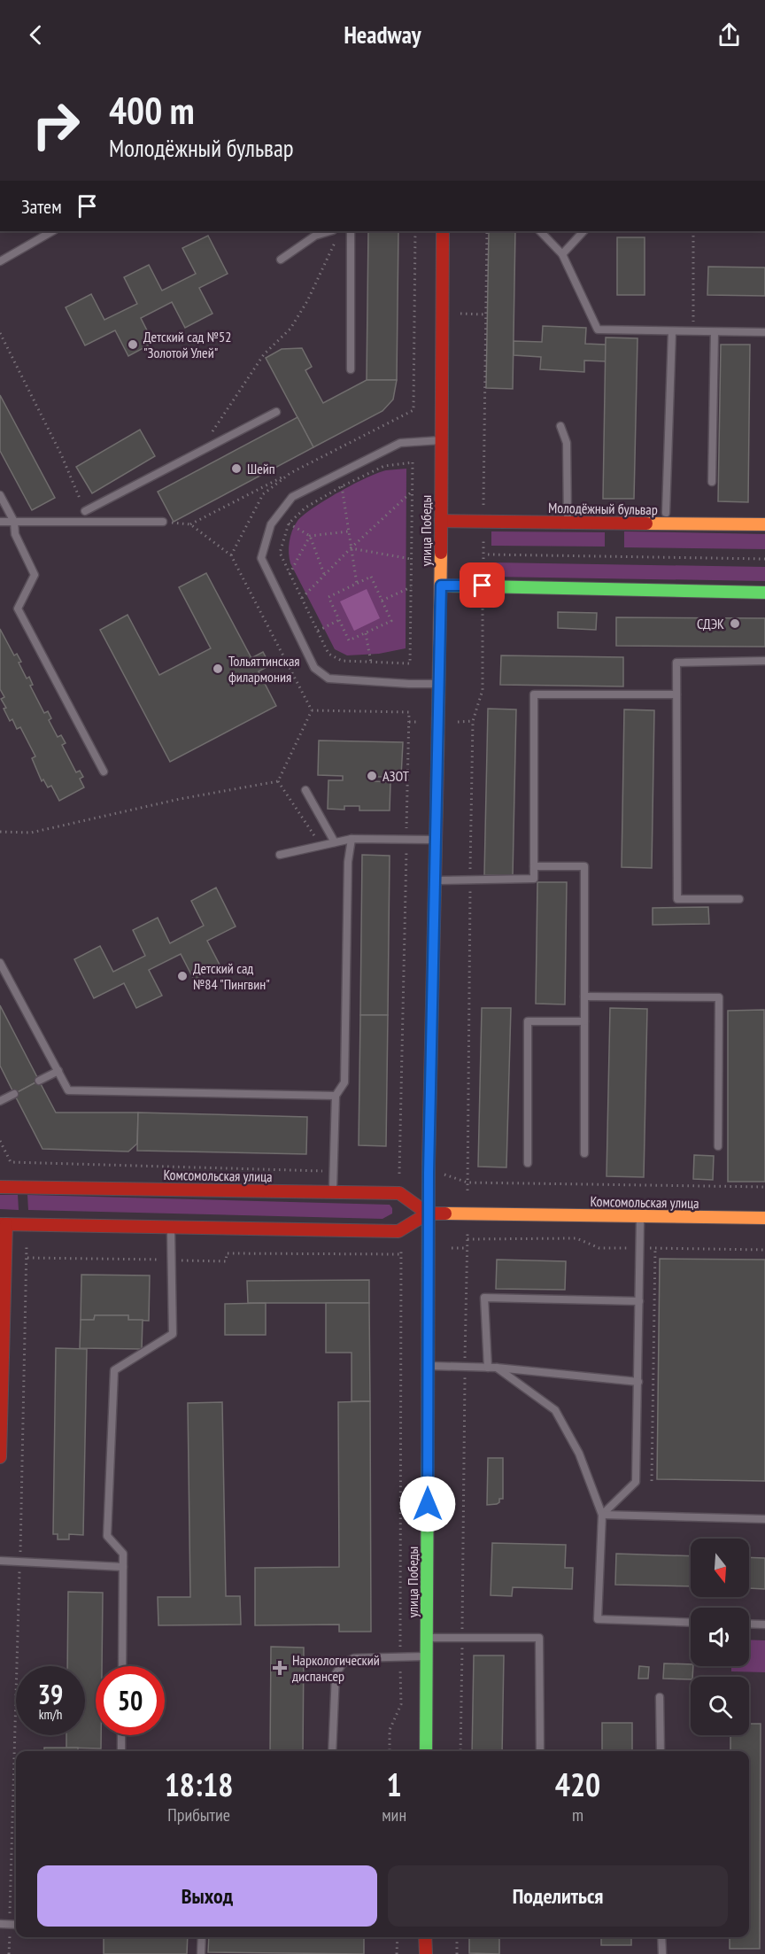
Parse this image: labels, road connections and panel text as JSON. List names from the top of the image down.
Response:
{
  "streets": {
    "main road": ["Молодёжный бульвар", "улица Победы", "Комсомольская улица"]
  },
  "crossings": [
    ["Молодёжный бульвар", "улица Победы"],
    ["улица Победы", "Комсомольская улица"]
  ],
  "places": {
    "other": [
      "Детский сад №52 \"Золотой Улей\"",
      "Шейп",
      "СДЭК",
      "Тольяттинская филармония",
      "АЗОТ",
      "Детский сад №84 \"Пингвин\""
    ],
    "health": ["Наркологический диспансер"]
  },
  "north": "bottom",
  "page": {
    "header": "Headway",
    "turn": ["400 m", "Молодёжный бульвар"],
    "then": "Затем",
    "speed": "39 km/h",
    "limit": "50",
    "eta": [
      "18:18",
      "Прибытие",
      "1",
      "мин",
      "420",
      "m"
    ],
    "buttons": ["Выход", "Поделиться"]
  }
}
